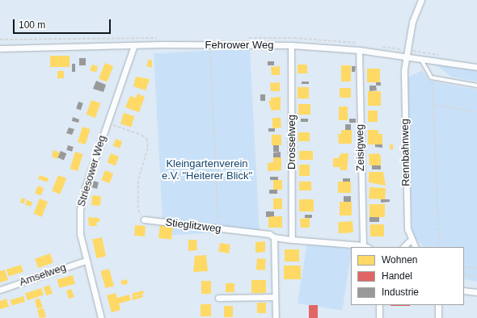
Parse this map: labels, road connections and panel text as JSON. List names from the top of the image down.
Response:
{
  "streets": {
    "street": [
      "Fehrower Weg",
      "Drosselweg",
      "Zeisigweg",
      "Rennbahnweg",
      "Striesower Weg",
      "Stieglitzweg",
      "Amselweg"
    ]
  },
  "crossings": [
    ["Fehrower Weg", "Drosselweg"],
    ["Fehrower Weg", "Zeisigweg"],
    ["Fehrower Weg", "Rennbahnweg"],
    ["Fehrower Weg", "Striesower Weg"],
    ["Drosselweg", "Stieglitzweg"],
    ["Zeisigweg", "Stieglitzweg"],
    ["Striesower Weg", "Amselweg"]
  ],
  "parks": ["Kleingartenverein e.V. \"Heiterer Blick\""],
  "legend": ["Wohnen", "Handel", "Industrie"],
  "scale_bar": "100 m"
}
